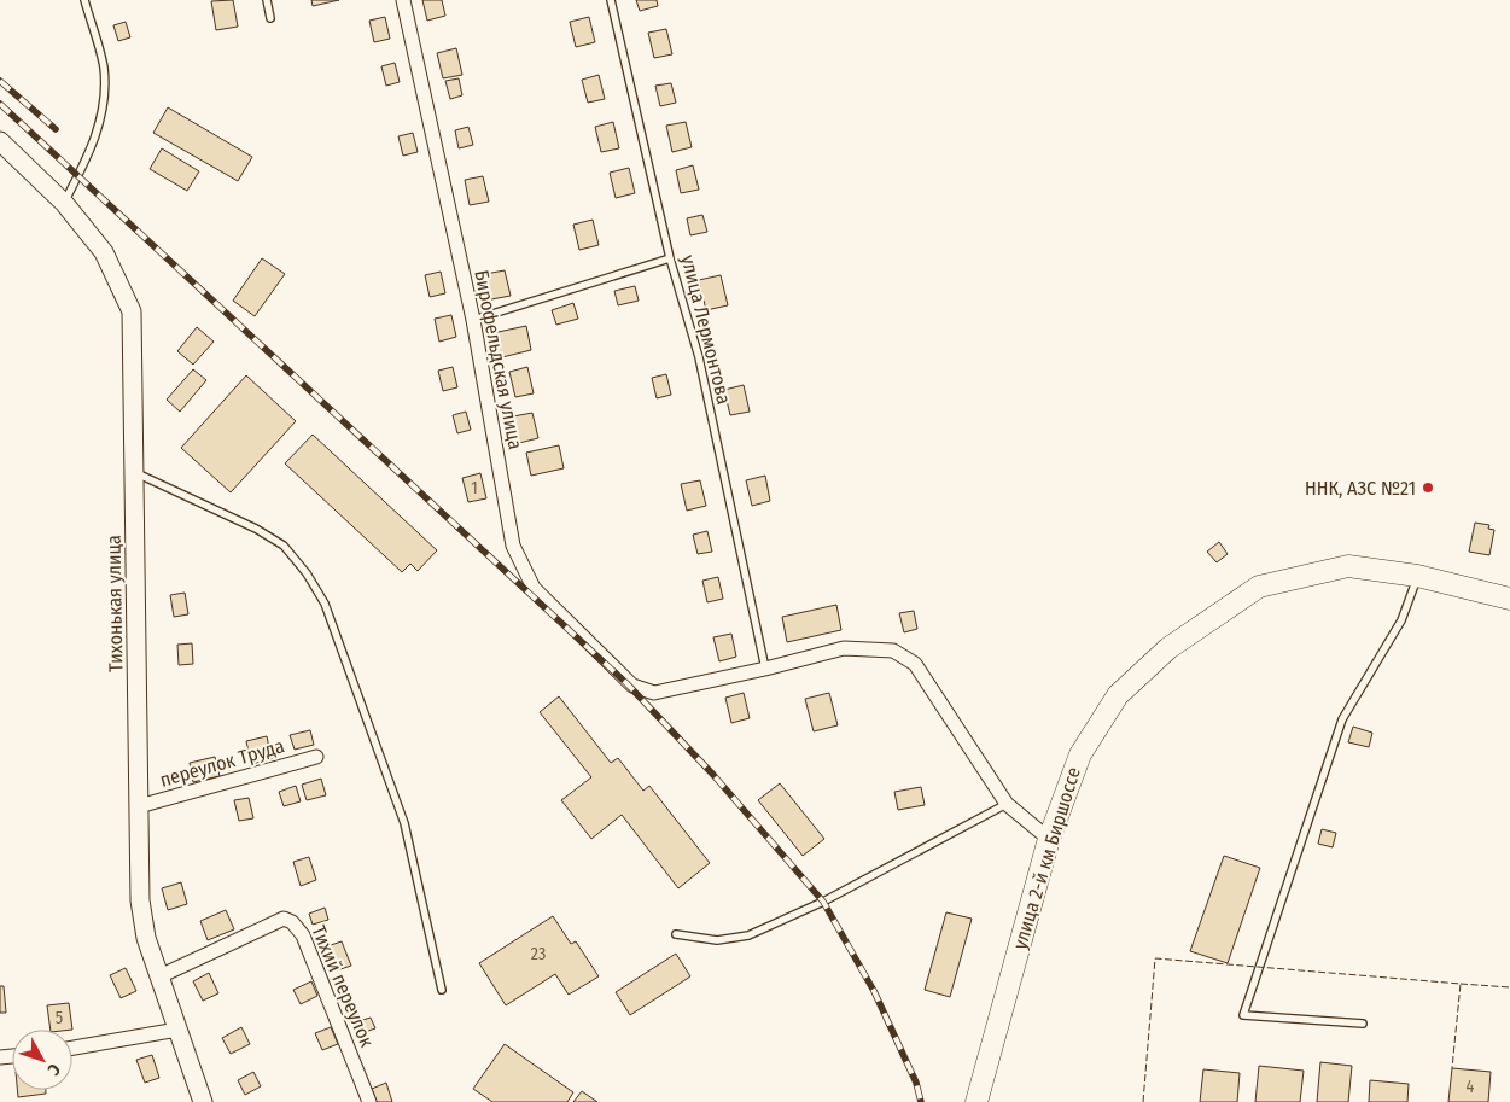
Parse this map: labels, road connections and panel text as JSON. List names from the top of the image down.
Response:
{
  "streets": {
    "main road": ["улица 2-й км Биршоссе"],
    "street": [
      "Бирофельдская улица",
      "Тихонькая улица",
      "переулок Труда",
      "Тихий переулок"
    ],
    "lane": ["улица Лермонтова"]
  },
  "crossings": [
    ["улица Лермонтова", "Бирофельдская улица"],
    ["Тихонькая улица", "переулок Труда"],
    ["Тихонькая улица", "Тихий переулок"]
  ],
  "places": ["ННК, АЗС №21"],
  "house_numbers": [
    "1",
    "23",
    "5",
    "4"
  ],
  "north": "bottom right"
}
